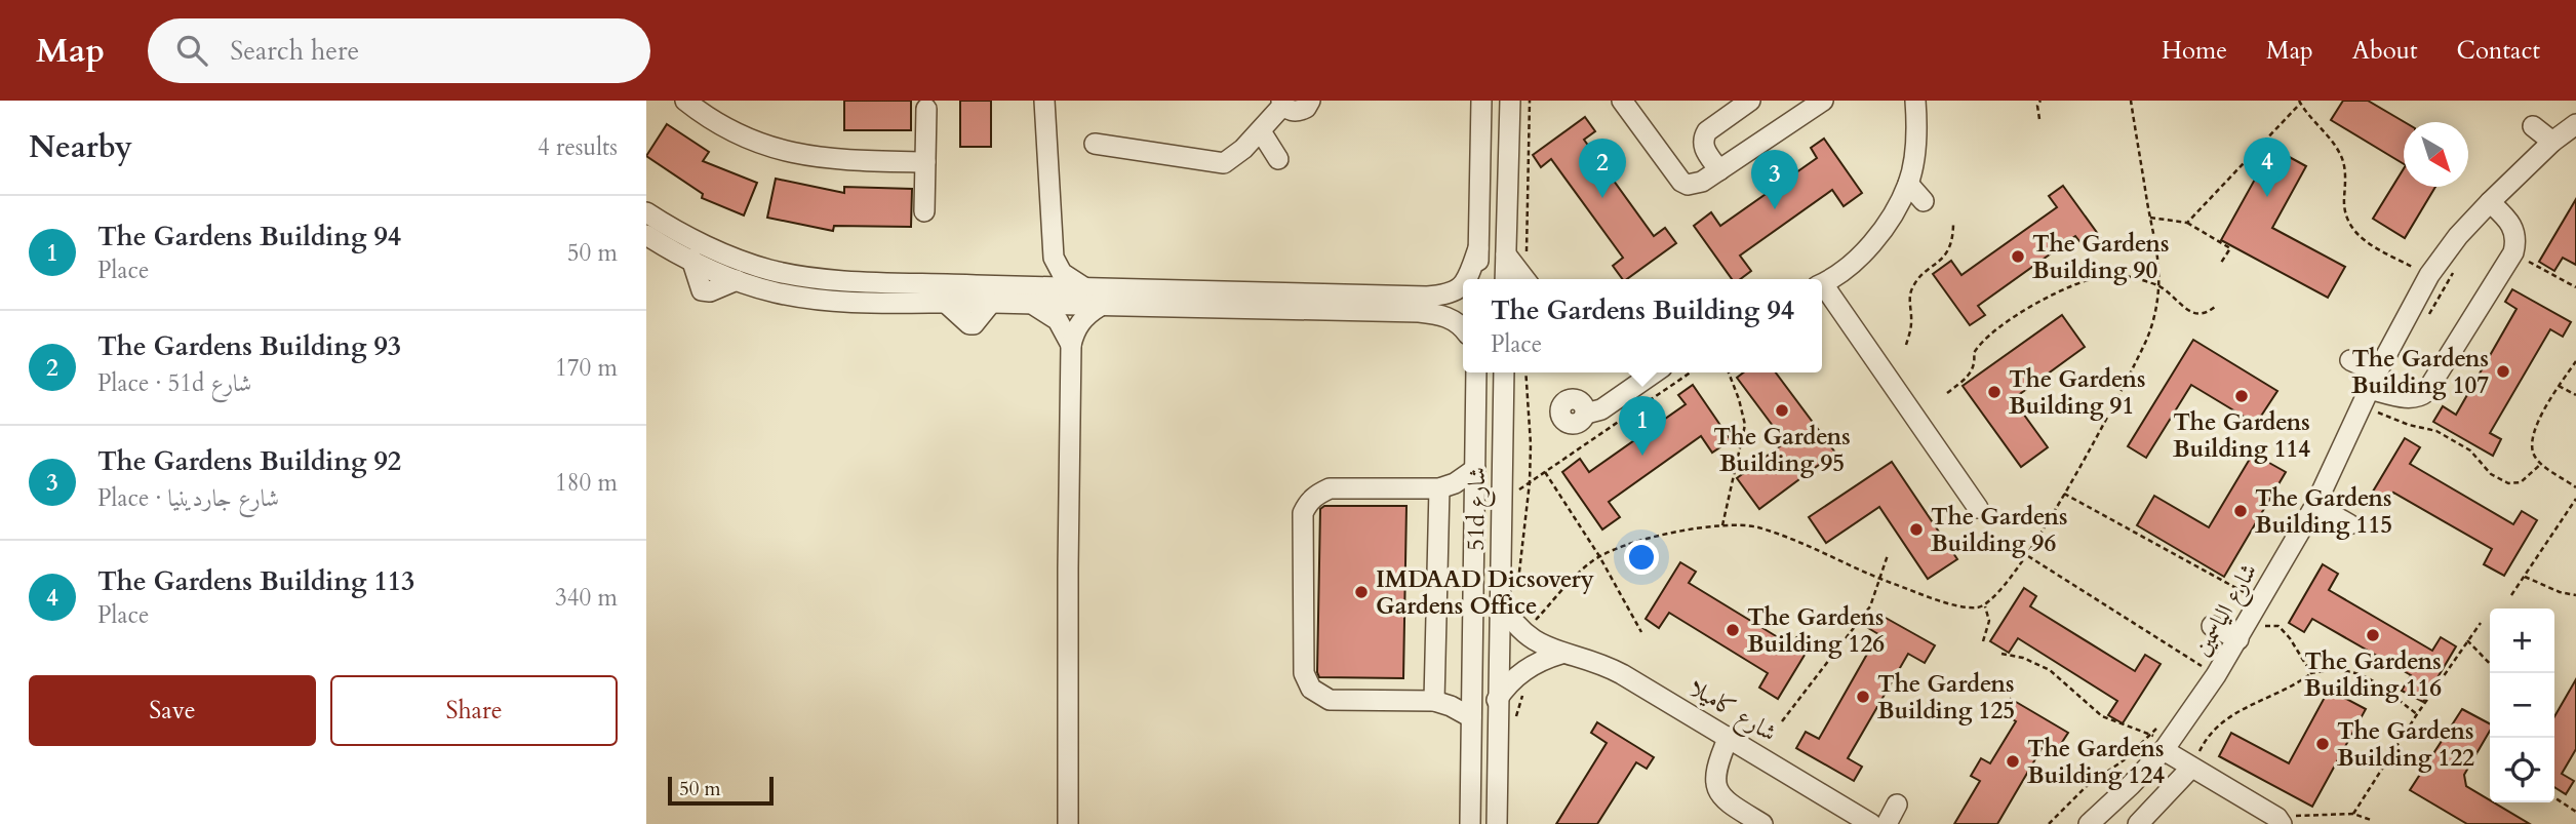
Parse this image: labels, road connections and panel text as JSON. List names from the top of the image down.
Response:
{
  "streets": {
    "street": ["51d شارع", "شارع الياسمين", "شارع كاميلا"]
  },
  "crossings": [
    ["51d شارع", "شارع كاميلا"]
  ],
  "places": [
    "The Gardens Building 90",
    "The Gardens Building 107",
    "The Gardens Building 91",
    "The Gardens Building 114",
    "The Gardens Building 95",
    "The Gardens Building 115",
    "The Gardens Building 96",
    "IMDAAD Dicsovery Gardens Office",
    "The Gardens Building 126",
    "The Gardens Building 116",
    "The Gardens Building 125",
    "The Gardens Building 122",
    "The Gardens Building 124"
  ],
  "scale_bar": "50 m",
  "north": "bottom right",
  "page": {
    "header": "Map",
    "search": "Search here",
    "nav": [
      "Home",
      "Map",
      "About",
      "Contact"
    ],
    "heading": ["Nearby", "4 results"],
    "pins": [
      "4",
      "2",
      "3",
      "1"
    ],
    "list": [
      {
        "mark": "1",
        "name": "The Gardens Building 94",
        "note": "Place",
        "value": "50 m"
      },
      {
        "mark": "2",
        "name": "The Gardens Building 93",
        "note": "Place · 51d شارع",
        "value": "170 m"
      },
      {
        "mark": "3",
        "name": "The Gardens Building 92",
        "note": "Place · شارع جاردينيا",
        "value": "180 m"
      },
      {
        "mark": "4",
        "name": "The Gardens Building 113",
        "note": "Place",
        "value": "340 m"
      }
    ],
    "popup": ["The Gardens Building 94", "Place"],
    "map_buttons": ["+", "−"],
    "buttons": ["Save", "Share"],
    "scale": "50 m"
  }
}
